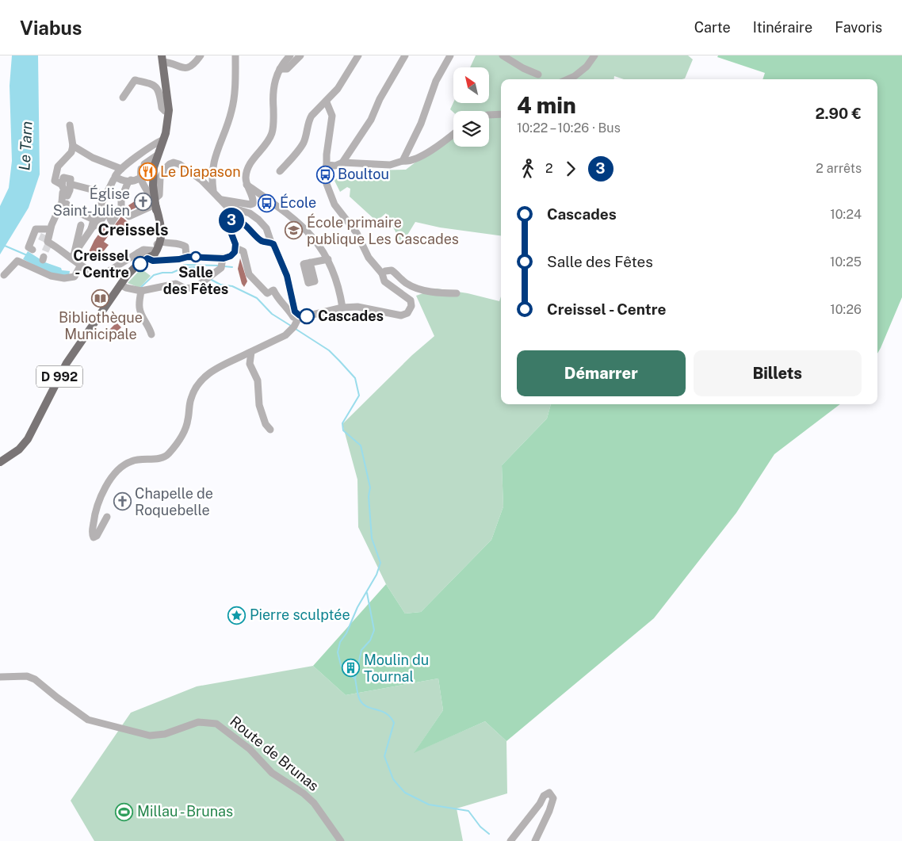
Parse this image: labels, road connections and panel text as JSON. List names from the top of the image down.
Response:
{
  "streets": {
    "main road": ["D 992"],
    "street": ["Route de Brunas"]
  },
  "districts": ["Creissels"],
  "water": ["Le Tarn"],
  "places": {
    "restaurant": ["Le Diapason"],
    "bus stop": ["Boultou", "École"],
    "church": ["Église Saint-Julien", "Chapelle de Roquebelle"],
    "school or university": ["École primaire publique Les Cascades"],
    "other": ["Salle des Fêtes", "Creissel - Centre", "Cascades"],
    "library": ["Bibliothèque Municipale"],
    "place": ["Pierre sculptée"],
    "building": ["Moulin du Tournal"],
    "sports": ["Millau - Brunas"]
  },
  "lines": ["bus line 3"],
  "north": "top left",
  "page": {
    "header": "Viabus",
    "nav": ["Carte", "Itinéraire", "Favoris"],
    "on_map": "3",
    "heading": ["4 min", "10:22 – 10:26 · Bus", "2.90 €"],
    "legs": ["2", "3", "2 arrêts"],
    "list": [
      {
        "name": "Cascades",
        "value": "10:24"
      },
      {
        "name": "Salle des Fêtes",
        "value": "10:25"
      },
      {
        "name": "Creissel - Centre",
        "value": "10:26"
      }
    ],
    "buttons": ["Démarrer", "Billets"]
  }
}
